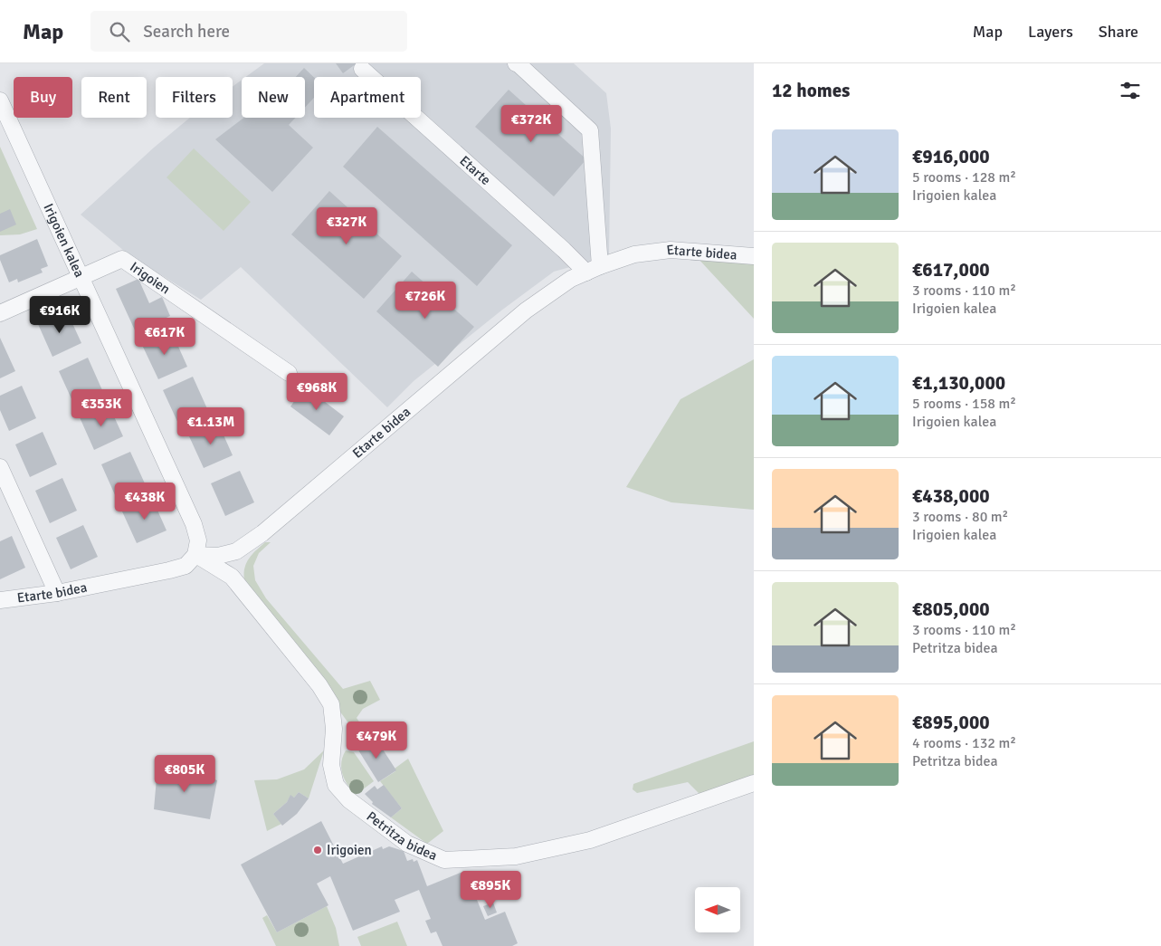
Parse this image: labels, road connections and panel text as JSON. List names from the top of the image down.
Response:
{
  "streets": {
    "street": [
      "Etarte",
      "Irigoien kalea",
      "Etarte bidea",
      "Irigoien",
      "Petritza bidea"
    ]
  },
  "crossings": [
    ["Etarte", "Etarte bidea"],
    ["Irigoien kalea", "Etarte bidea"],
    ["Irigoien kalea", "Irigoien"],
    ["Irigoien kalea", "Petritza bidea"],
    ["Etarte bidea", "Petritza bidea"]
  ],
  "places": ["Irigoien"],
  "north": "left",
  "page": {
    "header": "Map",
    "search": "Search here",
    "nav": ["Map", "Layers", "Share"],
    "heading": "12 homes",
    "chip": [
      "Buy",
      "Rent",
      "Filters",
      "New",
      "Apartment"
    ],
    "price": [
      "€372K",
      "€327K",
      "€726K",
      "€916K",
      "€617K",
      "€968K",
      "€353K",
      "€1.13M",
      "€438K",
      "€479K",
      "€805K",
      "€895K"
    ],
    "list": [
      {
        "name": "€916,000",
        "note": "5 rooms · 128 m² · Irigoien kalea"
      },
      {
        "name": "€617,000",
        "note": "3 rooms · 110 m² · Irigoien kalea"
      },
      {
        "name": "€1,130,000",
        "note": "5 rooms · 158 m² · Irigoien kalea"
      },
      {
        "name": "€438,000",
        "note": "3 rooms · 80 m² · Irigoien kalea"
      },
      {
        "name": "€805,000",
        "note": "3 rooms · 110 m² · Petritza bidea"
      },
      {
        "name": "€895,000",
        "note": "4 rooms · 132 m² · Petritza bidea"
      }
    ]
  }
}
